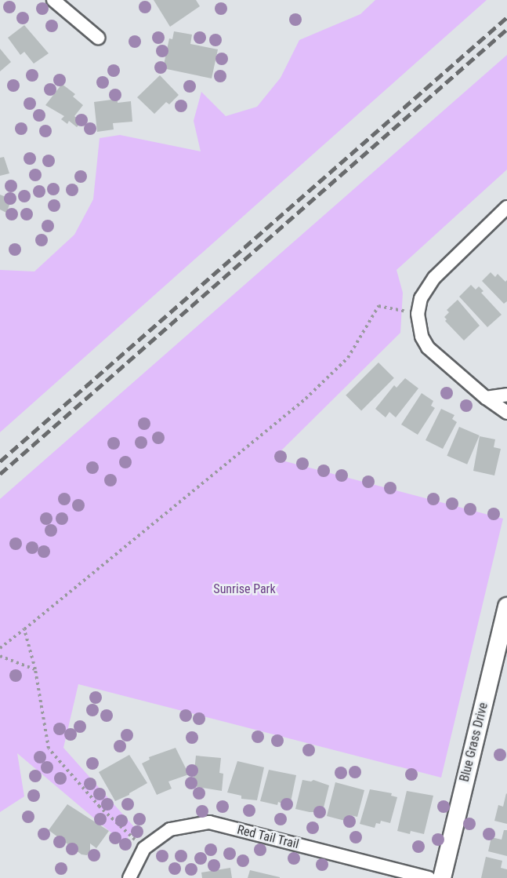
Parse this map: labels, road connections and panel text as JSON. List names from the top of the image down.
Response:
{
  "streets": {
    "street": ["Blue Grass Drive", "Red Tail Trail"]
  },
  "parks": ["Sunrise Park"]
}
